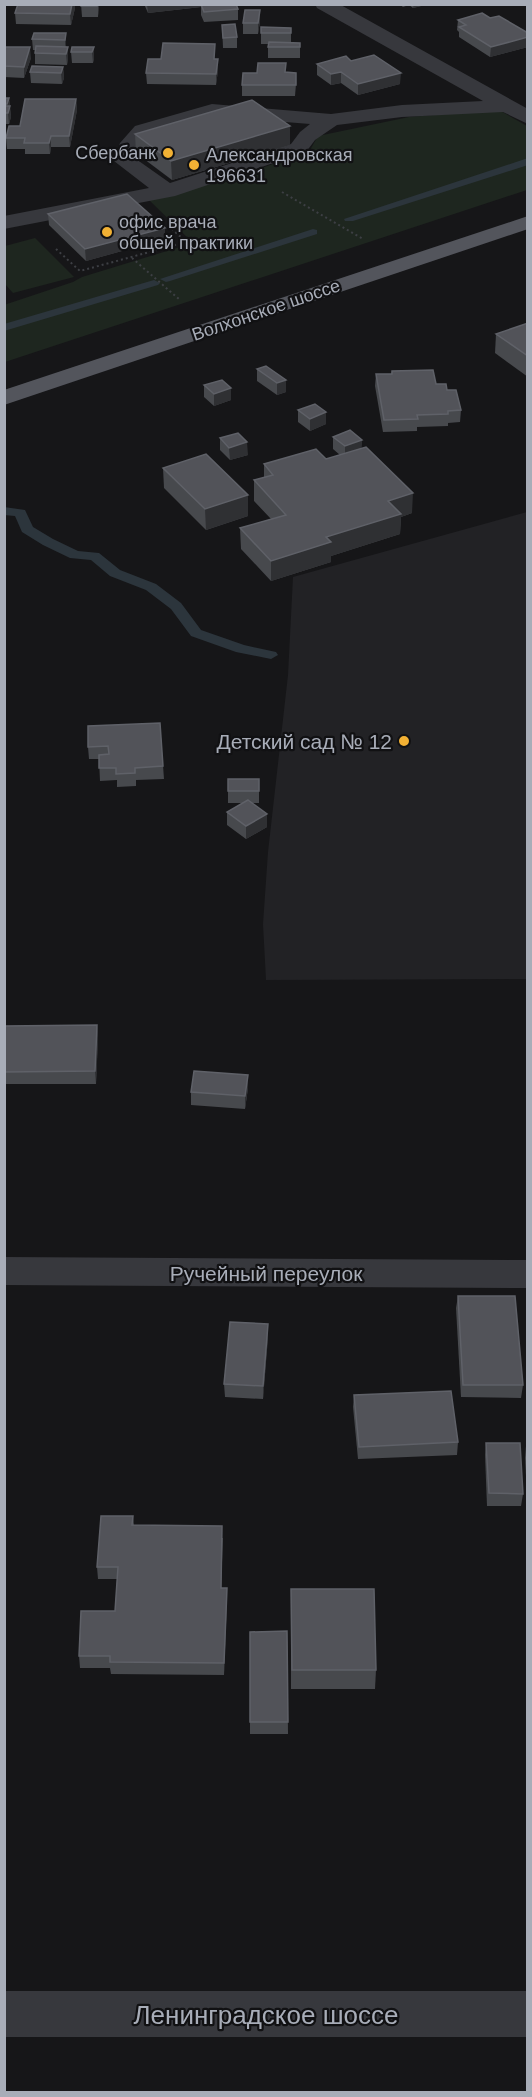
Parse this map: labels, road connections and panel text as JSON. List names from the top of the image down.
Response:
{
  "streets": {
    "main road": ["Волхонское шоссе"],
    "street": ["Ручейный переулок", "Ленинградское шоссе"]
  },
  "places": [
    "Сбербанк",
    "Александровская 196631",
    "офис врача общей практики",
    "Детский сад № 12"
  ]
}
